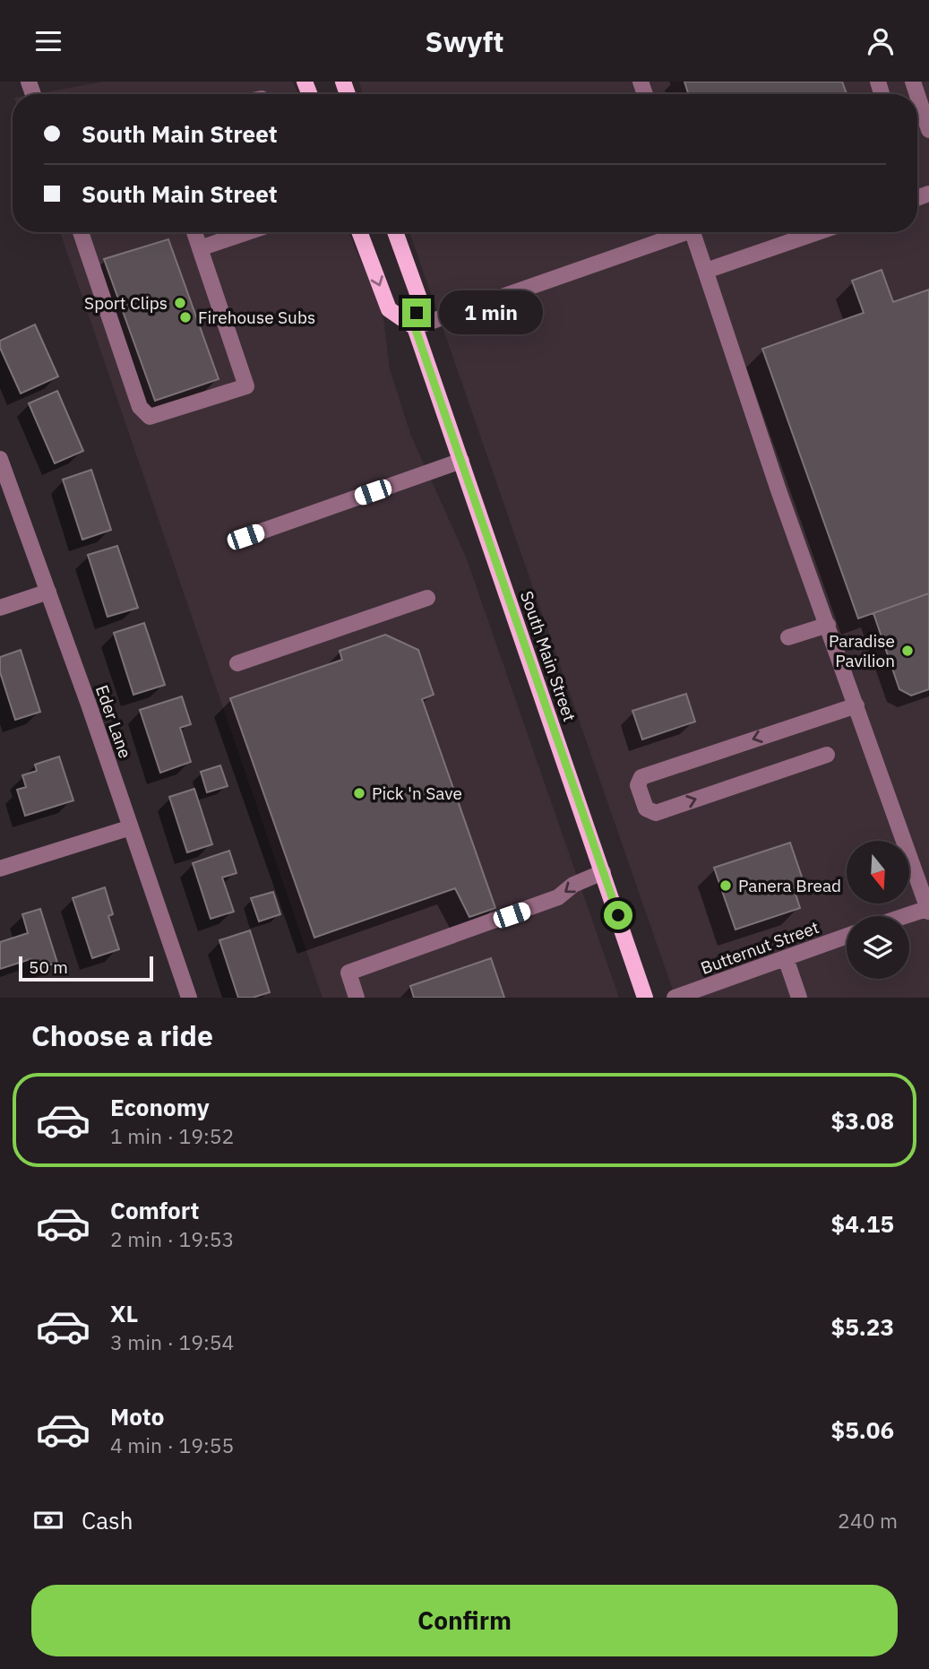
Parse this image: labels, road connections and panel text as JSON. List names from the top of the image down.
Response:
{
  "streets": {
    "main road": ["South Main Street"],
    "street": ["Eder Lane", "Butternut Street"]
  },
  "places": [
    "Sport Clips",
    "Firehouse Subs",
    "Paradise Pavilion",
    "Pick 'n Save",
    "Panera Bread"
  ],
  "scale_bar": "50 m",
  "north": "bottom",
  "page": {
    "header": "Swyft",
    "banner": ["South Main Street", "South Main Street"],
    "bubble": "1 min",
    "scale": "50 m",
    "heading": "Choose a ride",
    "list": [
      {
        "name": "Economy",
        "note": "1 min · 19:52",
        "value": "$3.08"
      },
      {
        "name": "Comfort",
        "note": "2 min · 19:53",
        "value": "$4.15"
      },
      {
        "name": "XL",
        "note": "3 min · 19:54",
        "value": "$5.23"
      },
      {
        "name": "Moto",
        "note": "4 min · 19:55",
        "value": "$5.06"
      }
    ],
    "pay": ["Cash", "240 m"],
    "buttons": "Confirm"
  }
}
